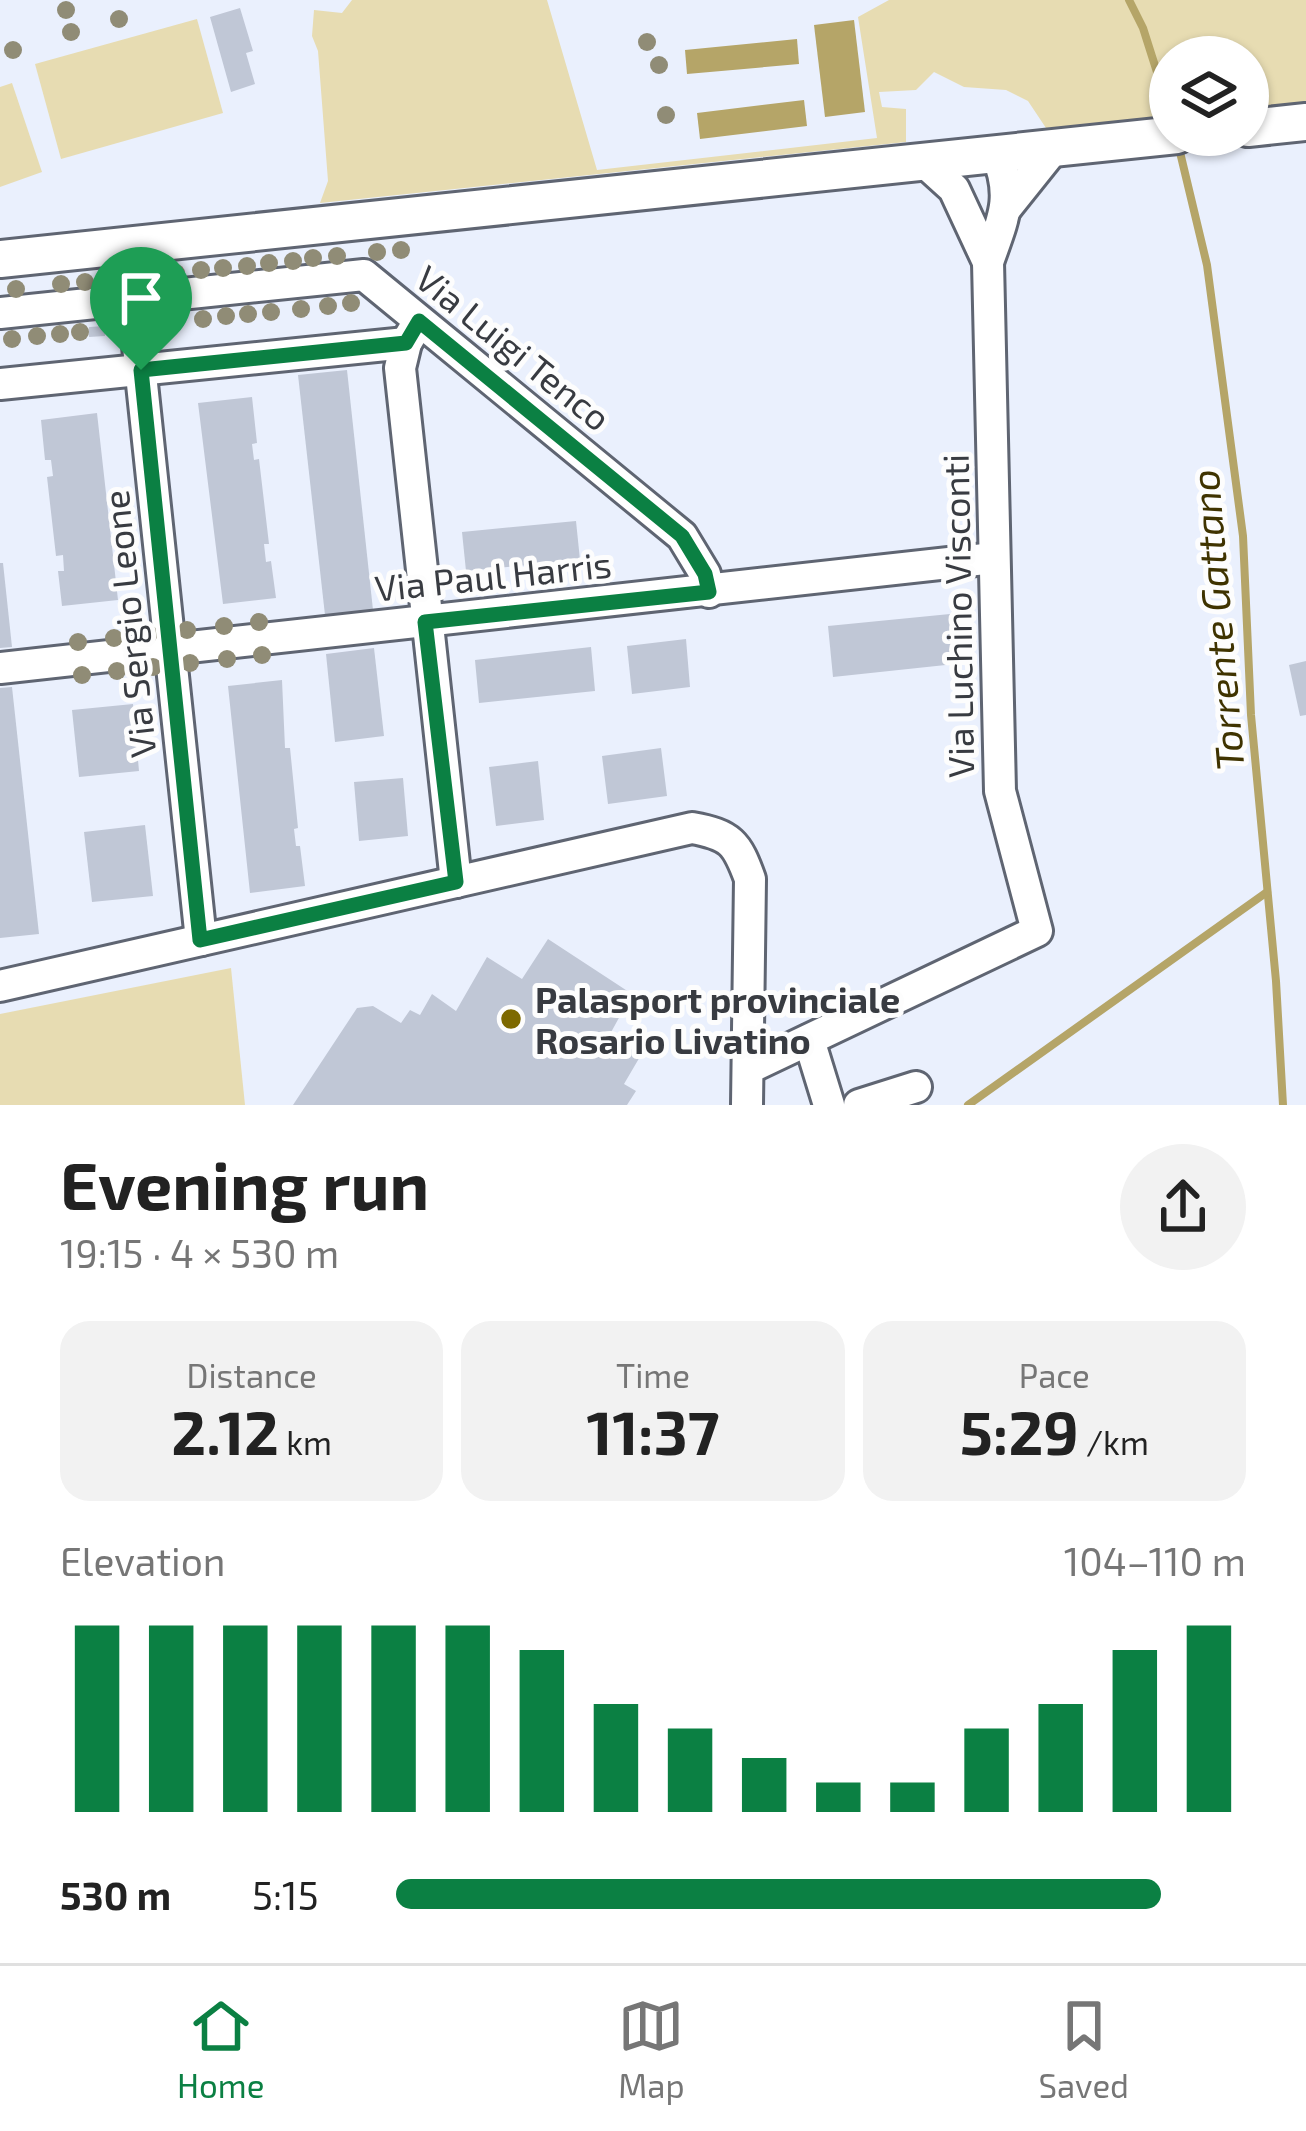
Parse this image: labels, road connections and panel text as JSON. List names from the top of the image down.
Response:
{
  "streets": {
    "street": [
      "Via Luigi Tenco",
      "Via Paul Harris",
      "Via Luchino Visconti",
      "Via Sergio Leone"
    ]
  },
  "crossings": [
    ["Via Luigi Tenco", "Via Paul Harris"],
    ["Via Luigi Tenco", "Via Sergio Leone"],
    ["Via Paul Harris", "Via Luchino Visconti"],
    ["Via Paul Harris", "Via Sergio Leone"]
  ],
  "water": ["Torrente Gattano"],
  "places": ["Palasport provinciale Rosario Livatino"],
  "page": {
    "heading": ["Evening run", "19:15 · 4 × 530 m"],
    "stats": [
      ["Distance", "2.12 km"],
      ["Time", "11:37"],
      ["Pace", "5:29 /km"]
    ],
    "chart": ["Elevation", "104–110 m"],
    "list": [
      {
        "name": "530 m",
        "note": "5:15"
      }
    ],
    "tabs": ["Home", "Map", "Saved"]
  }
}
